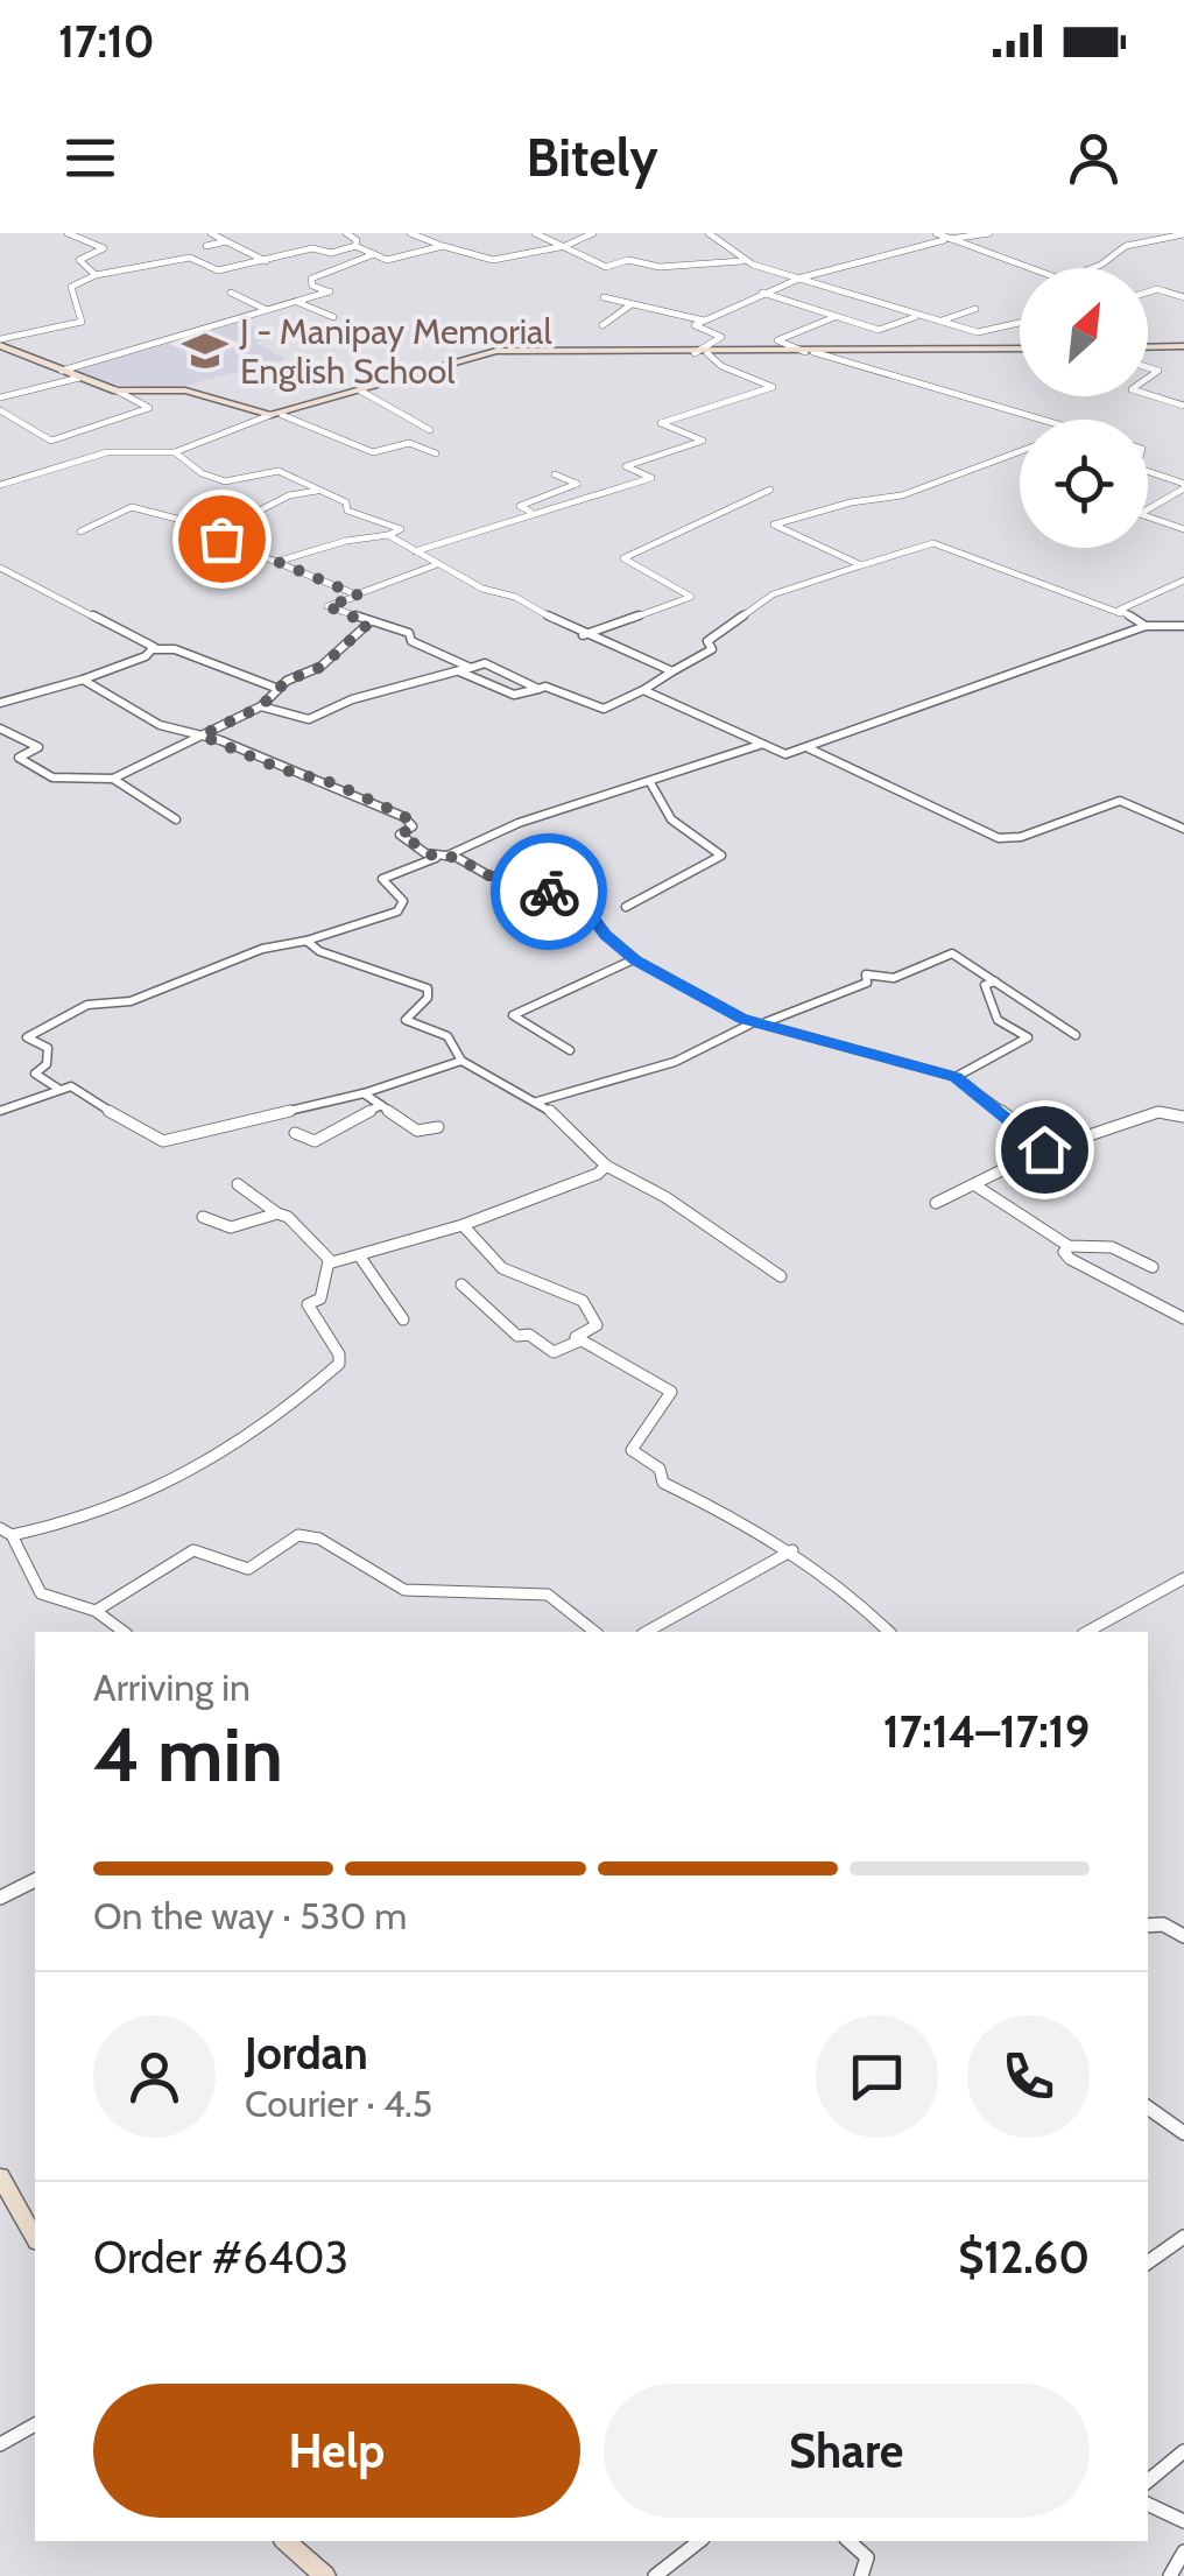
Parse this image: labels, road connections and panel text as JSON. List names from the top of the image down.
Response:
{
  "places": {
    "school or university": ["J - Manipay Memorial English School"]
  },
  "north": "top right",
  "page": {
    "status": "17:10",
    "header": "Bitely",
    "heading": ["4 min", "Arriving in", "17:14–17:19"],
    "panel": [
      "Jordan",
      "Courier · 4.5",
      "Order #6403",
      "$12.60"
    ],
    "bar": "On the way · 530 m",
    "buttons": ["Help", "Share"]
  }
}
